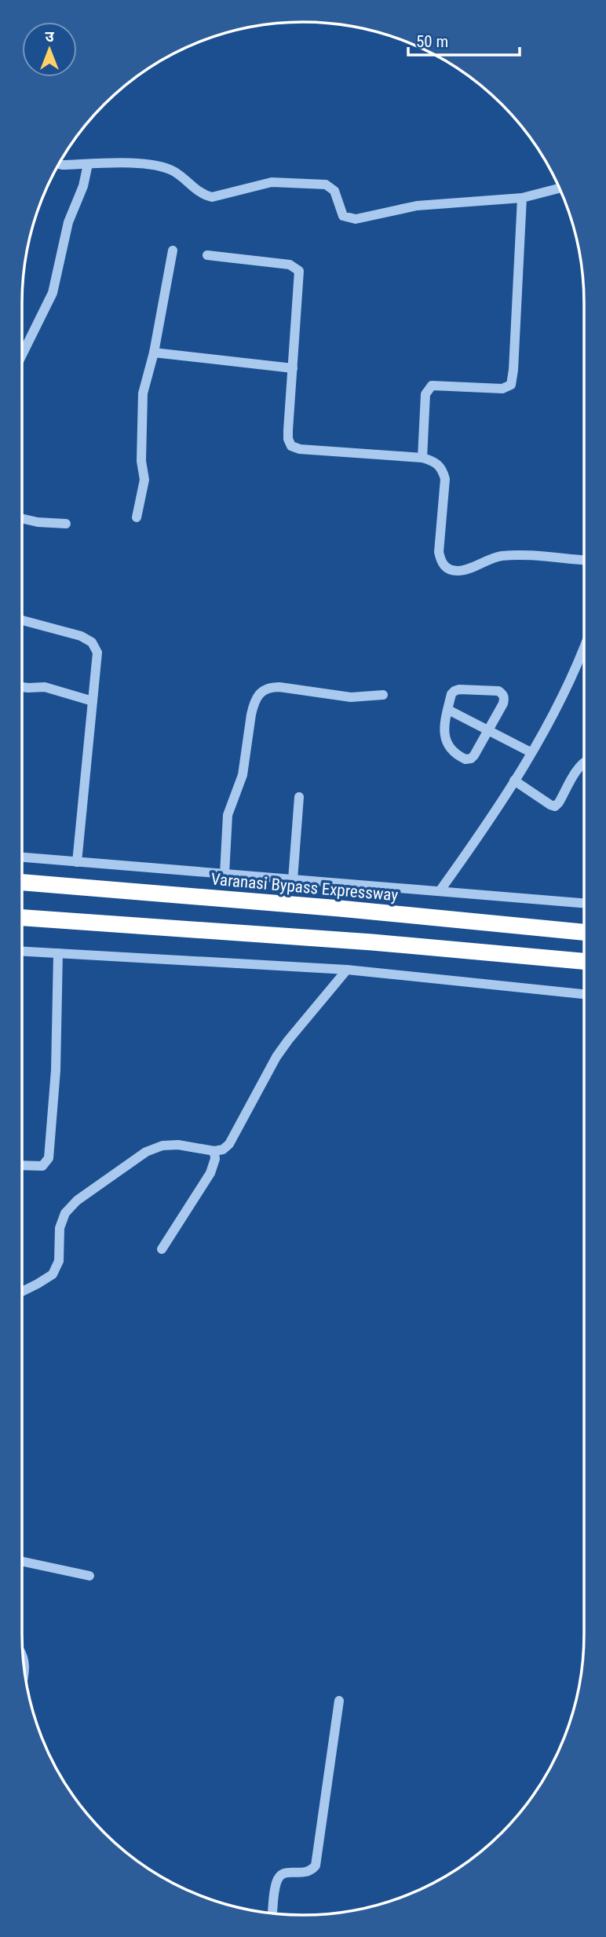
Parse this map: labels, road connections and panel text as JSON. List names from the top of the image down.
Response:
{
  "streets": {
    "highway": ["Varanasi Bypass Expressway"]
  },
  "scale_bar": "50 m",
  "north": "top"
}
